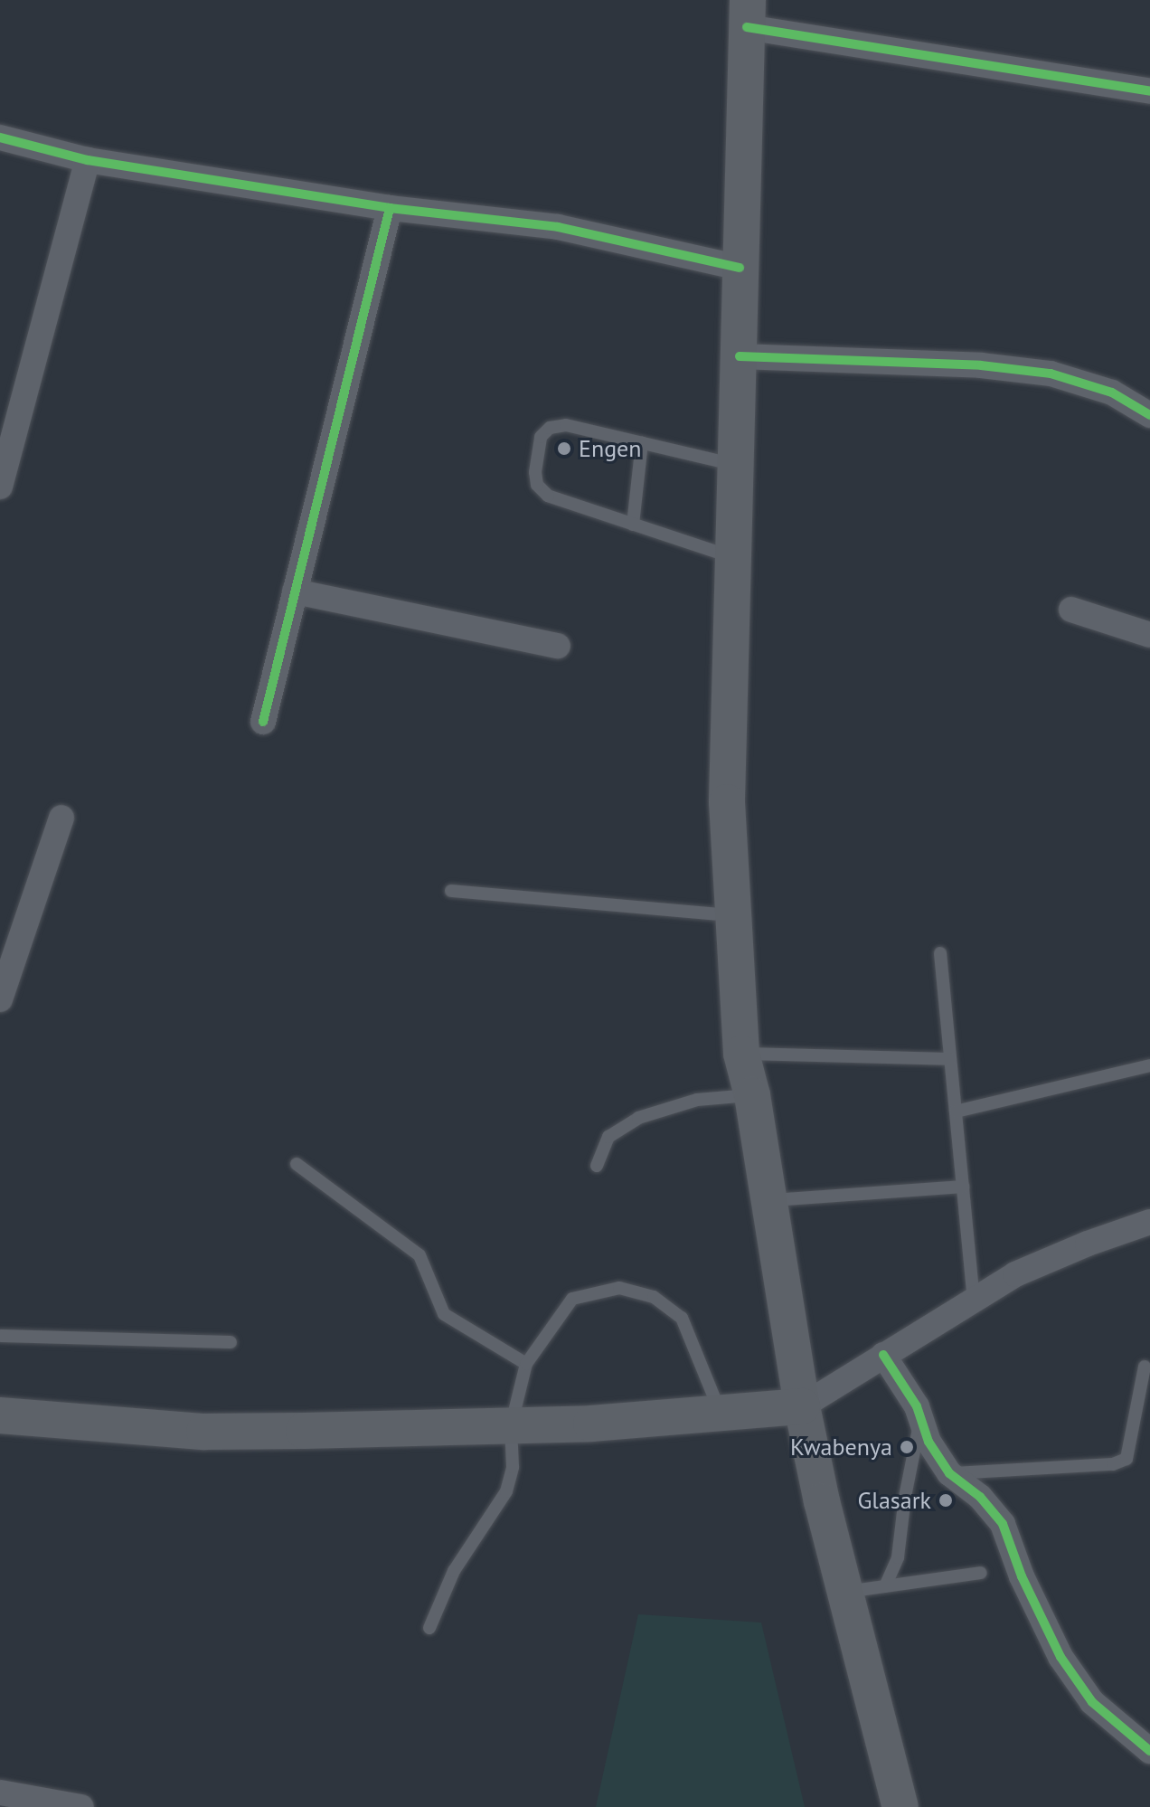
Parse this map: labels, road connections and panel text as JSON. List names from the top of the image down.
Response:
{
  "places": ["Engen", "Kwabenya", "Glasark"]
}
